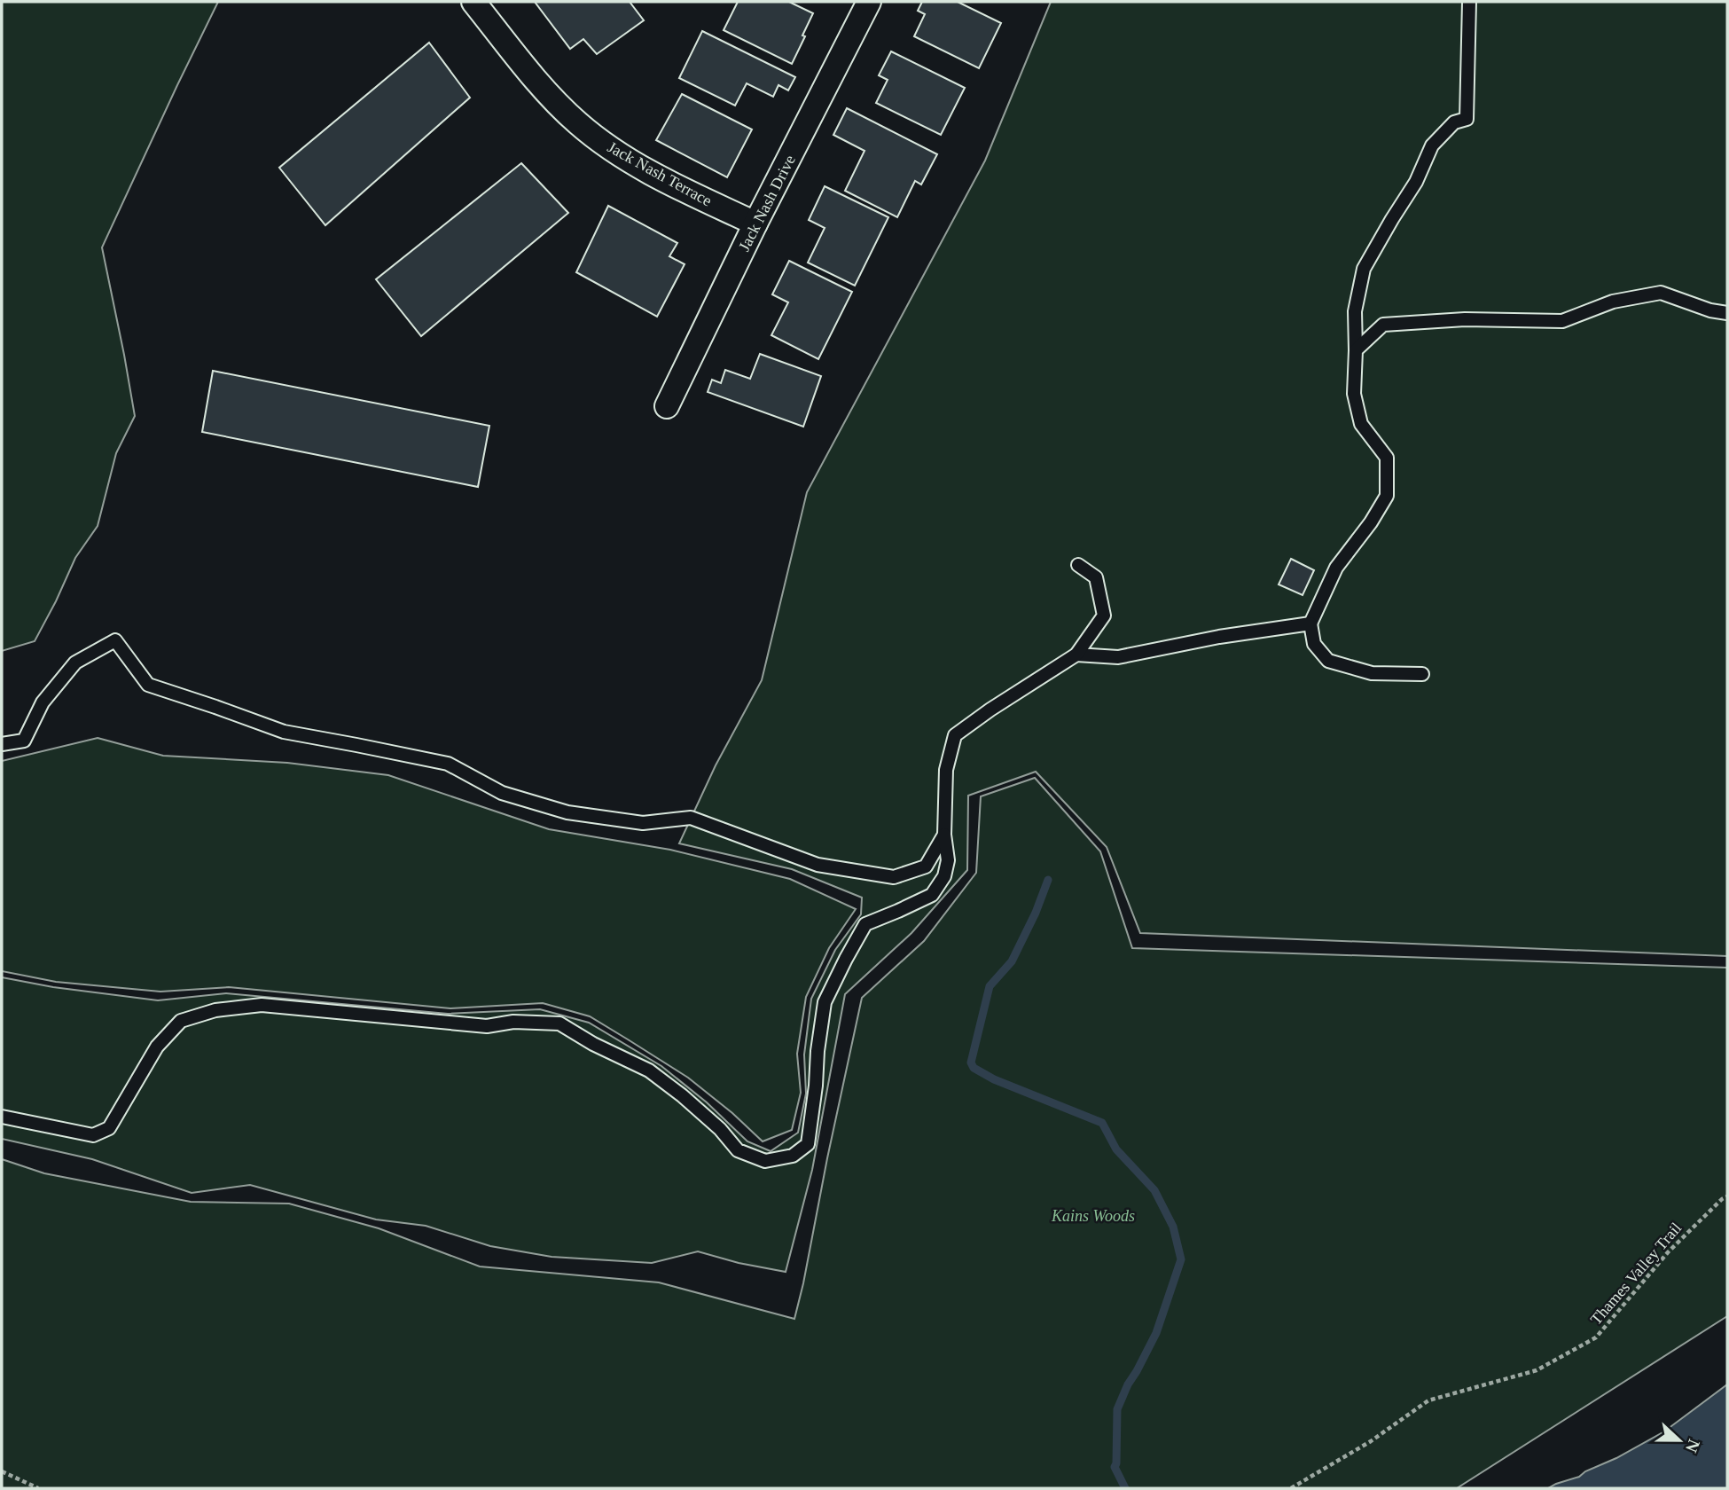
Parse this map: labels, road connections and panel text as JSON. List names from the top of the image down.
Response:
{
  "streets": {
    "street": ["Jack Nash Terrace", "Jack Nash Drive"],
    "path": ["Thames Valley Trail"]
  },
  "crossings": [
    ["Jack Nash Terrace", "Jack Nash Drive"]
  ],
  "parks": ["Kains Woods"],
  "north": "right"
}
